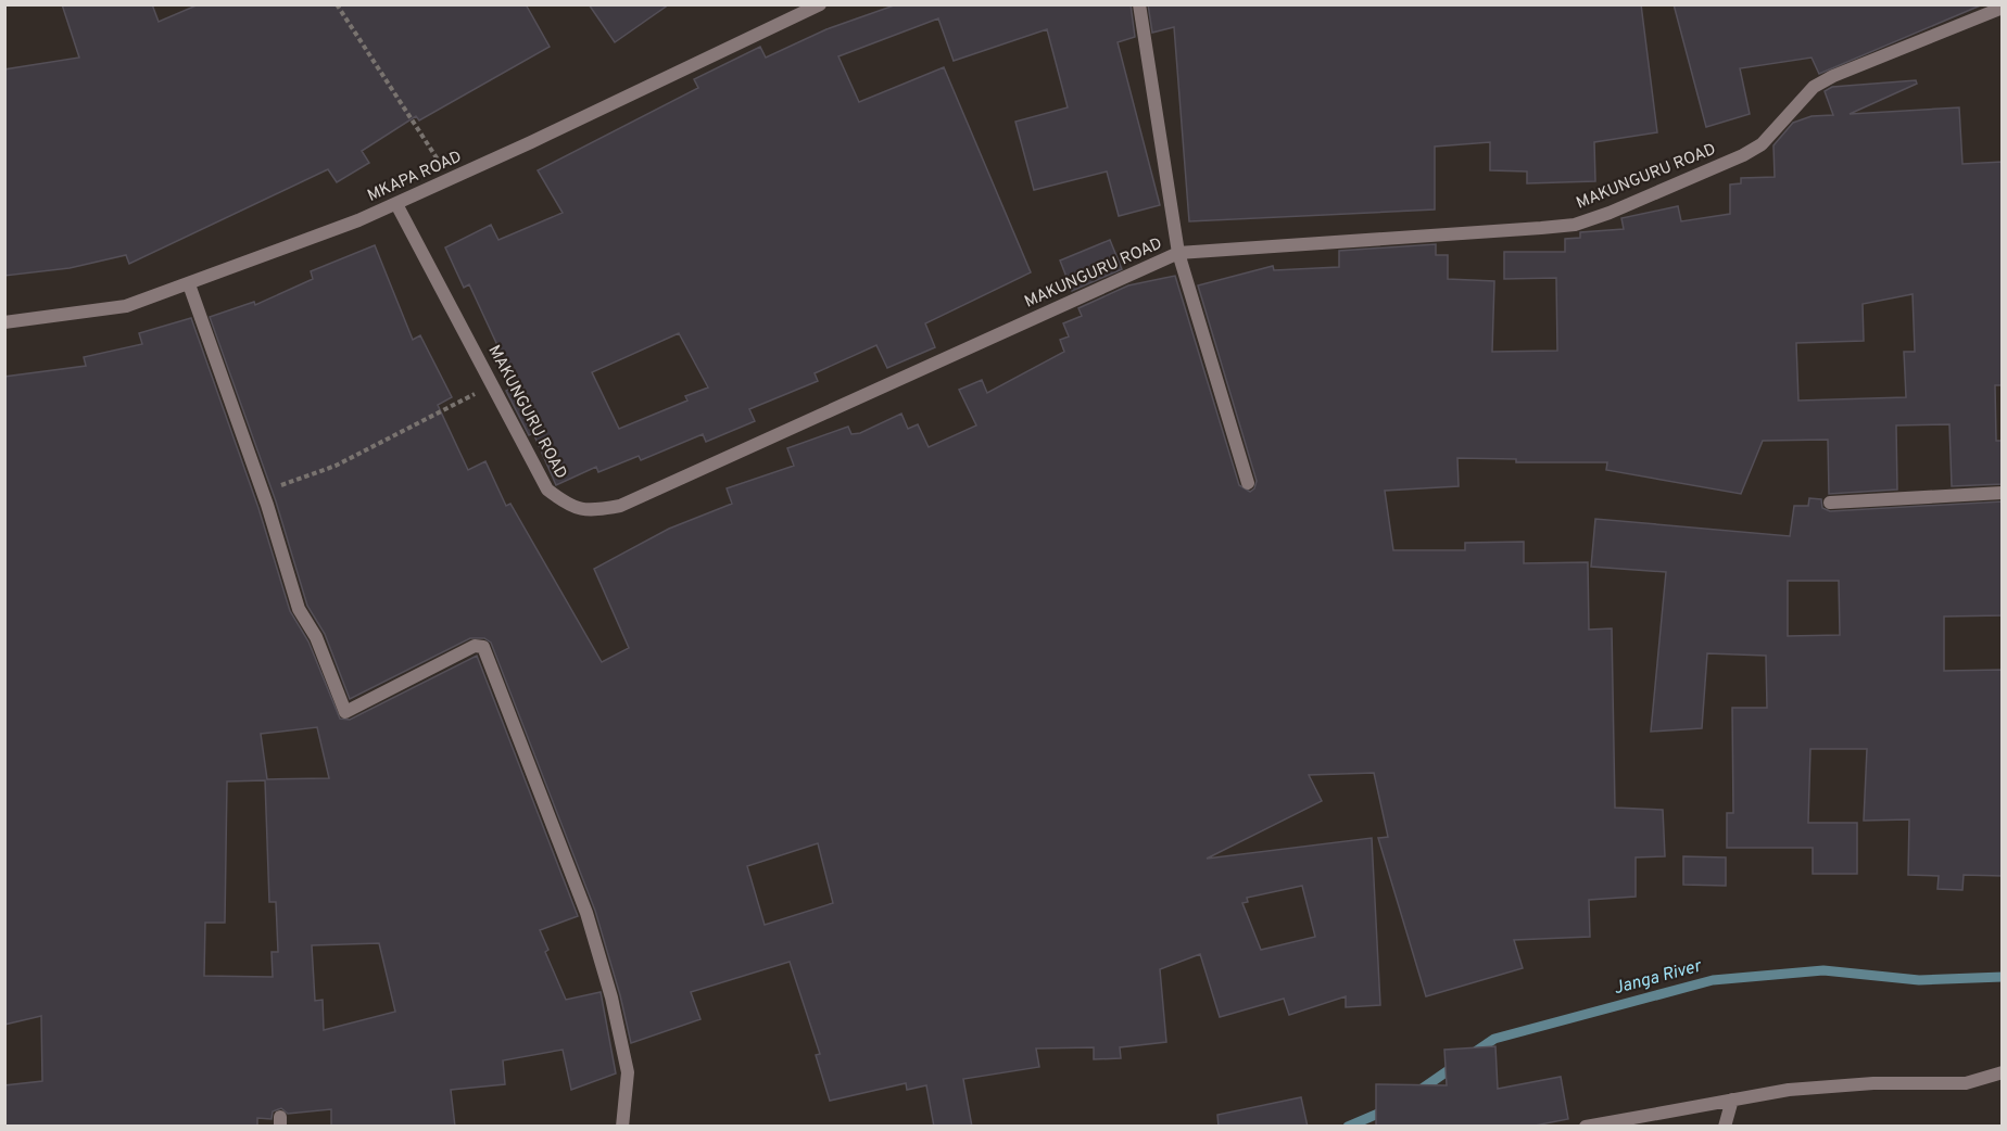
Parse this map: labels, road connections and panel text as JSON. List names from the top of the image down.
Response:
{
  "streets": {
    "street": ["MKAPA ROAD", "MAKUNGURU ROAD"]
  },
  "crossings": [
    ["MKAPA ROAD", "MAKUNGURU ROAD"]
  ],
  "water": ["Janga River"]
}
